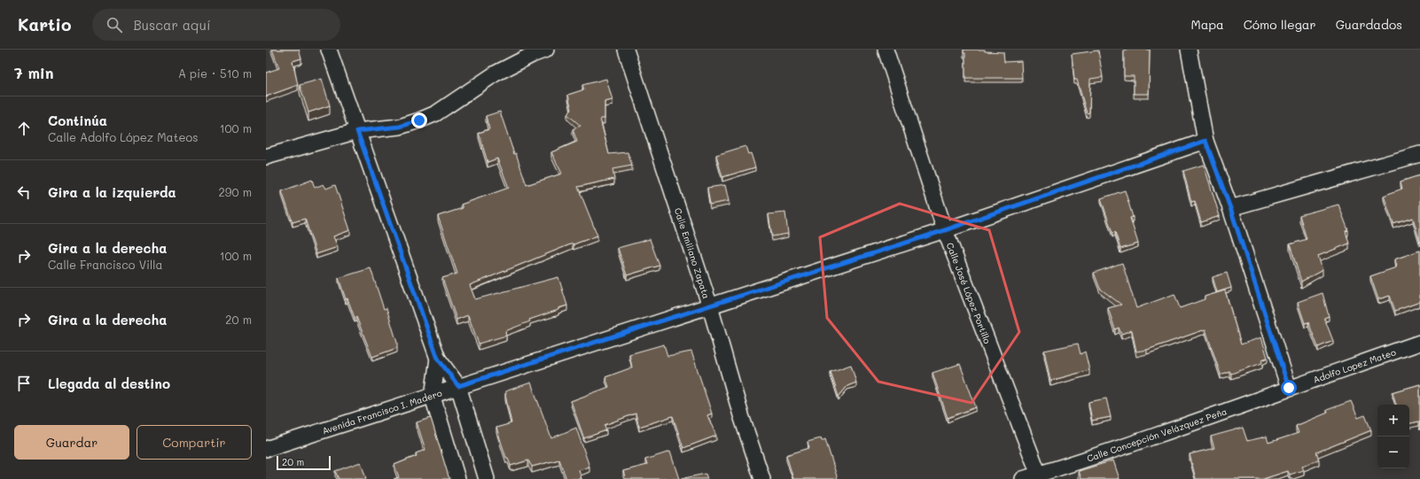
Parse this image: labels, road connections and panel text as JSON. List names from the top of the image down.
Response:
{
  "streets": {
    "street": [
      "Calle Emiliano Zapata",
      "Calle José López Portillo",
      "Adolfo Lopez Mateo",
      "Avenida Francisco I. Madero",
      "Calle Concepción Velázquez Peña"
    ]
  },
  "crossings": [
    ["Calle Emiliano Zapata", "Avenida Francisco I. Madero"],
    ["Calle José López Portillo", "Avenida Francisco I. Madero"],
    ["Calle José López Portillo", "Calle Concepción Velázquez Peña"],
    ["Adolfo Lopez Mateo", "Calle Concepción Velázquez Peña"]
  ],
  "scale_bar": "20 m",
  "page": {
    "header": "Kartio",
    "search": "Buscar aquí",
    "nav": ["Mapa", "Cómo llegar", "Guardados"],
    "heading": ["7 min", "A pie · 510 m"],
    "list": [
      ["Continúa", "Calle Adolfo López Mateos", "100 m"],
      ["Gira a la izquierda", "290 m"],
      ["Gira a la derecha", "Calle Francisco Villa", "100 m"],
      ["Gira a la derecha", "20 m"],
      "Llegada al destino"
    ],
    "map_buttons": ["+", "−"],
    "buttons": ["Guardar", "Compartir"],
    "scale": "20 m"
  }
}
